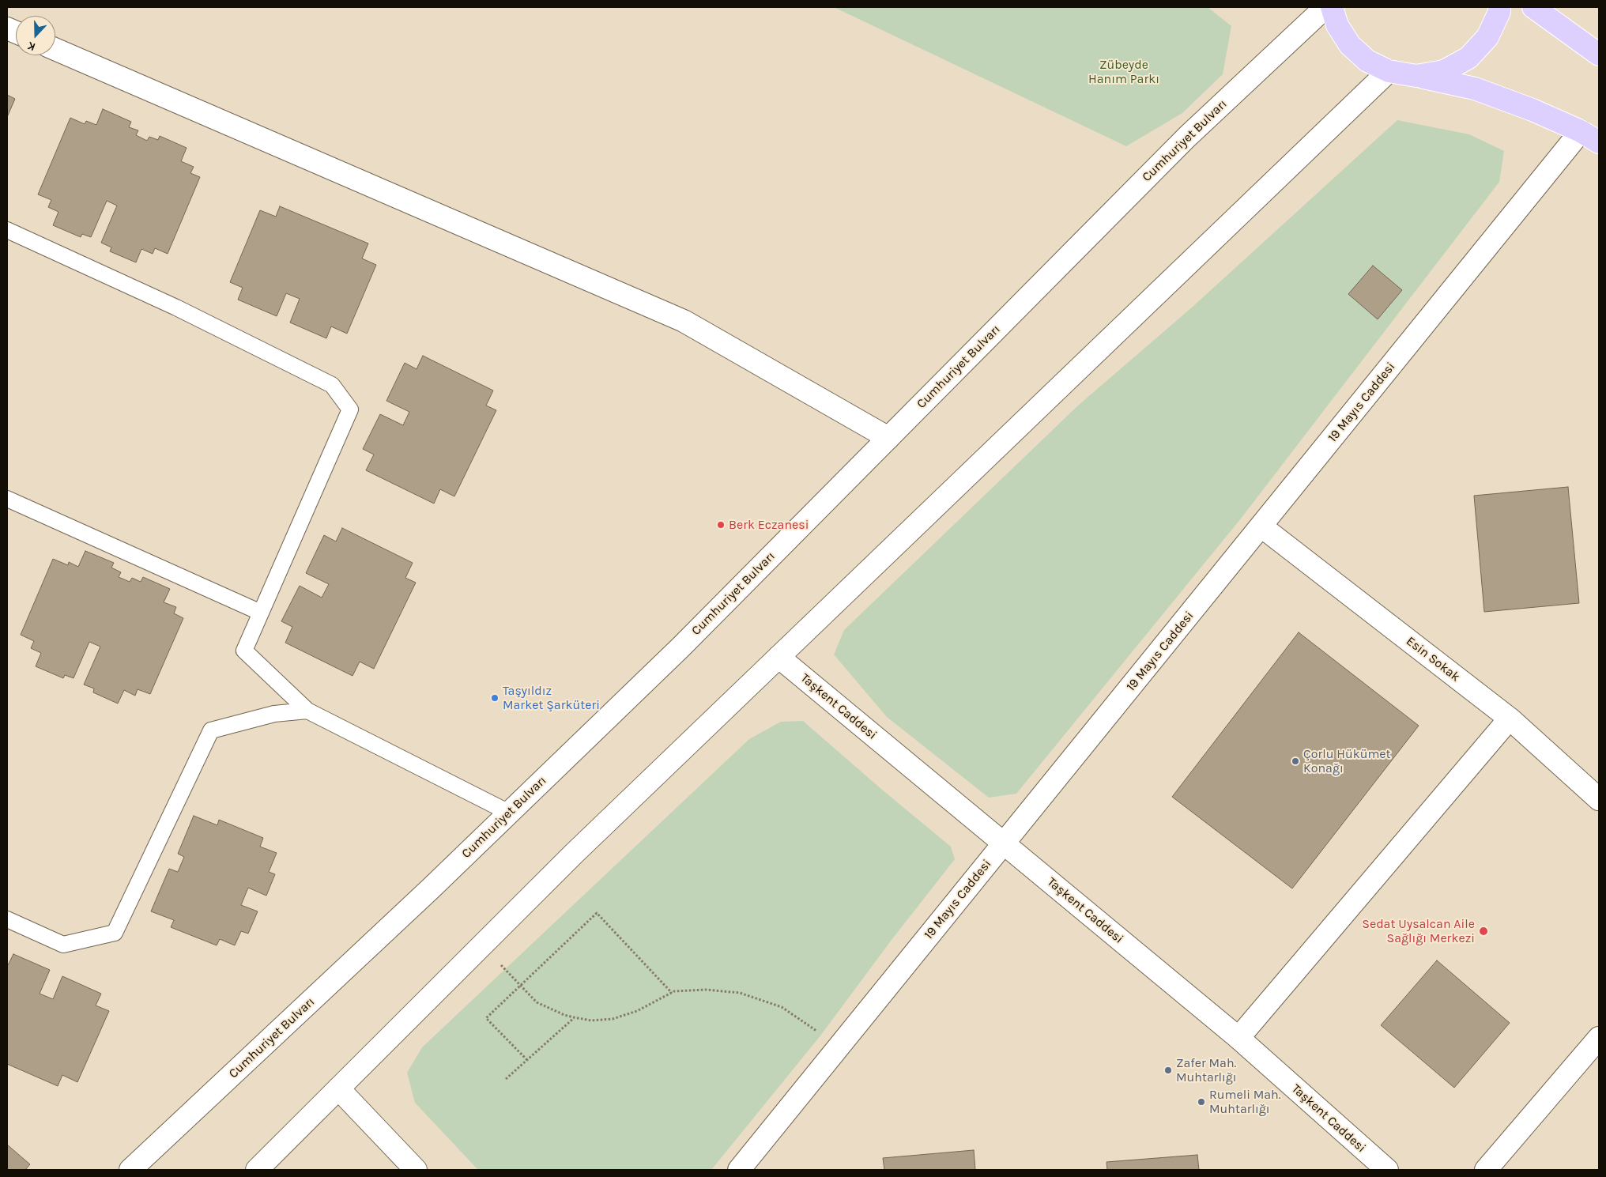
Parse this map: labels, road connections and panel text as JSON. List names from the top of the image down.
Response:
{
  "streets": {
    "street": [
      "Cumhuriyet Bulvarı",
      "19 Mayıs Caddesi",
      "Esin Sokak",
      "Taşkent Caddesi"
    ]
  },
  "crossings": [
    ["19 Mayıs Caddesi", "Esin Sokak"],
    ["19 Mayıs Caddesi", "Taşkent Caddesi"]
  ],
  "parks": ["Zübeyde Hanım Parkı"],
  "places": [
    "Berk Eczanesi",
    "Taşyıldız Market Şarküteri",
    "Çorlu Hükümet Konağı",
    "Sedat Uysalcan Aile Sağlığı Merkezi",
    "Zafer Mah. Muhtarlığı",
    "Rumeli Mah. Muhtarlığı"
  ],
  "north": "bottom"
}
